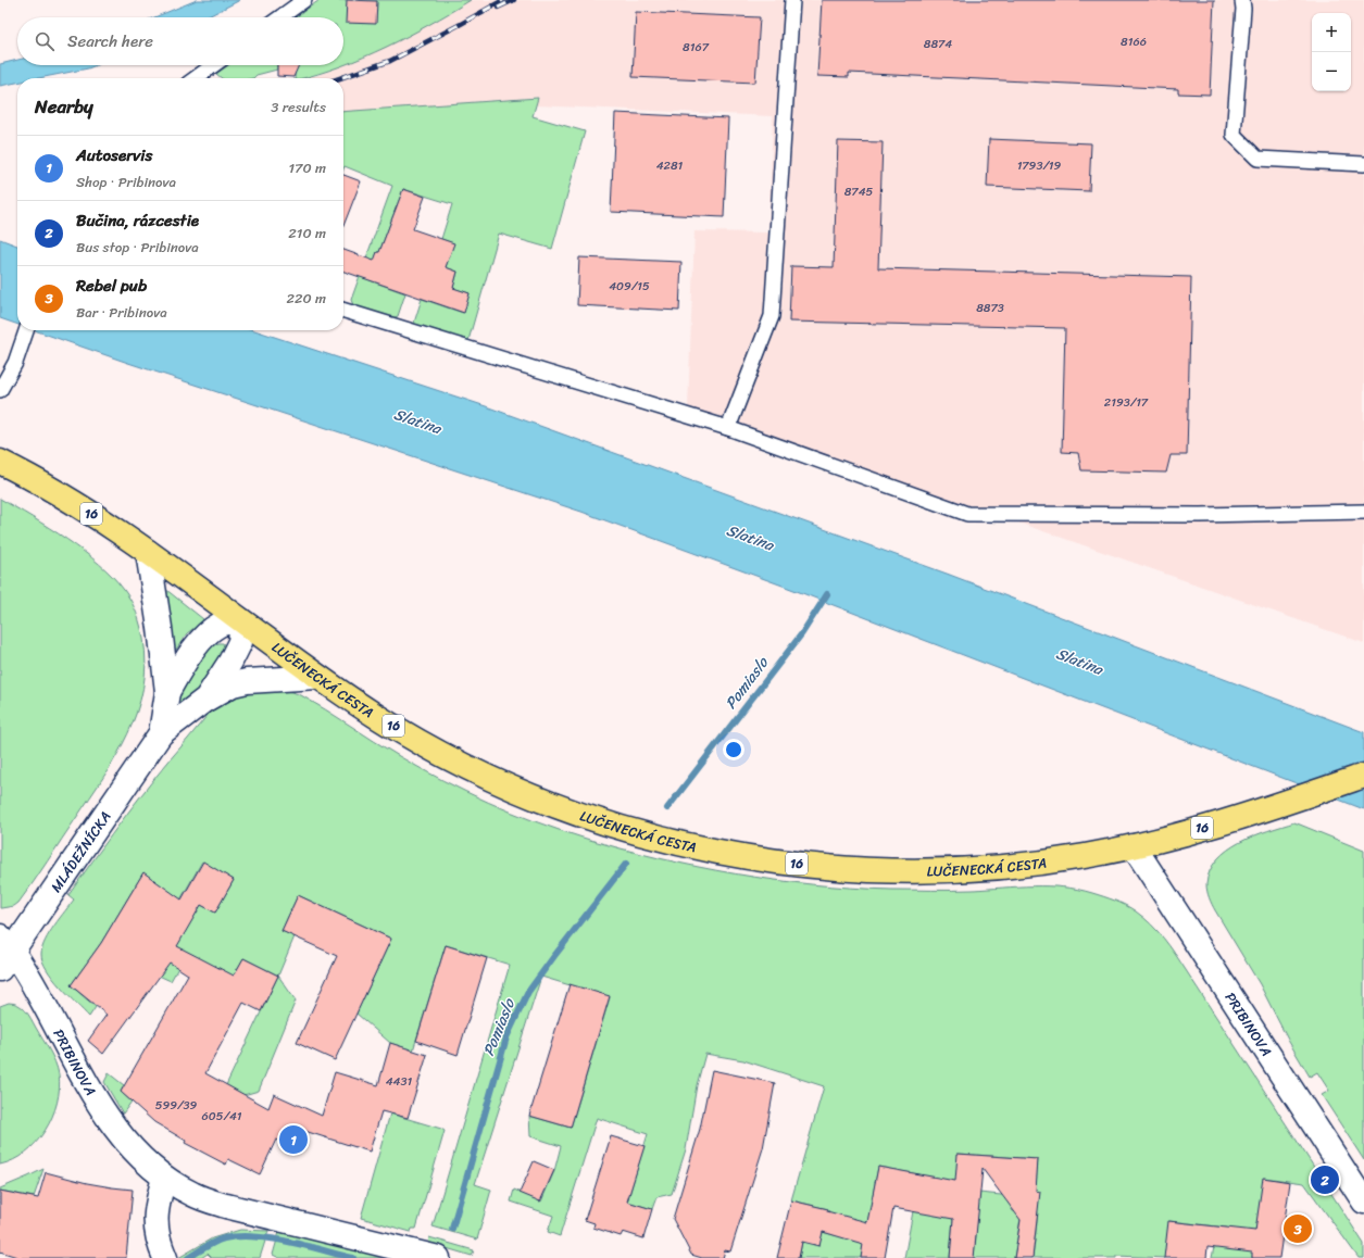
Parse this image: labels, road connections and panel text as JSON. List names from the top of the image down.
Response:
{
  "streets": {
    "main road": ["16", "LUČENECKÁ CESTA"],
    "street": ["MLÁDEŽNÍCKA", "PRIBINOVA"]
  },
  "crossings": [
    ["LUČENECKÁ CESTA", "PRIBINOVA"],
    ["MLÁDEŽNÍCKA", "PRIBINOVA"]
  ],
  "water": ["Slatina", "Pomiaslo"],
  "house_numbers": [
    "8166",
    "8874",
    "8167",
    "4281",
    "1793/19",
    "8745",
    "409/15",
    "8873",
    "2193/17",
    "4431",
    "599/39",
    "605/41"
  ],
  "page": {
    "map_buttons": ["+", "−"],
    "search": "Search here",
    "heading": ["Nearby", "3 results"],
    "list": [
      {
        "mark": "1",
        "name": "Autoservis",
        "note": "Shop · Pribinova",
        "value": "170 m"
      },
      {
        "mark": "2",
        "name": "Bučina, rázcestie",
        "note": "Bus stop · Pribinova",
        "value": "210 m"
      },
      {
        "mark": "3",
        "name": "Rebel pub",
        "note": "Bar · Pribinova",
        "value": "220 m"
      }
    ],
    "pins": ["1", "2", "3"]
  }
}
